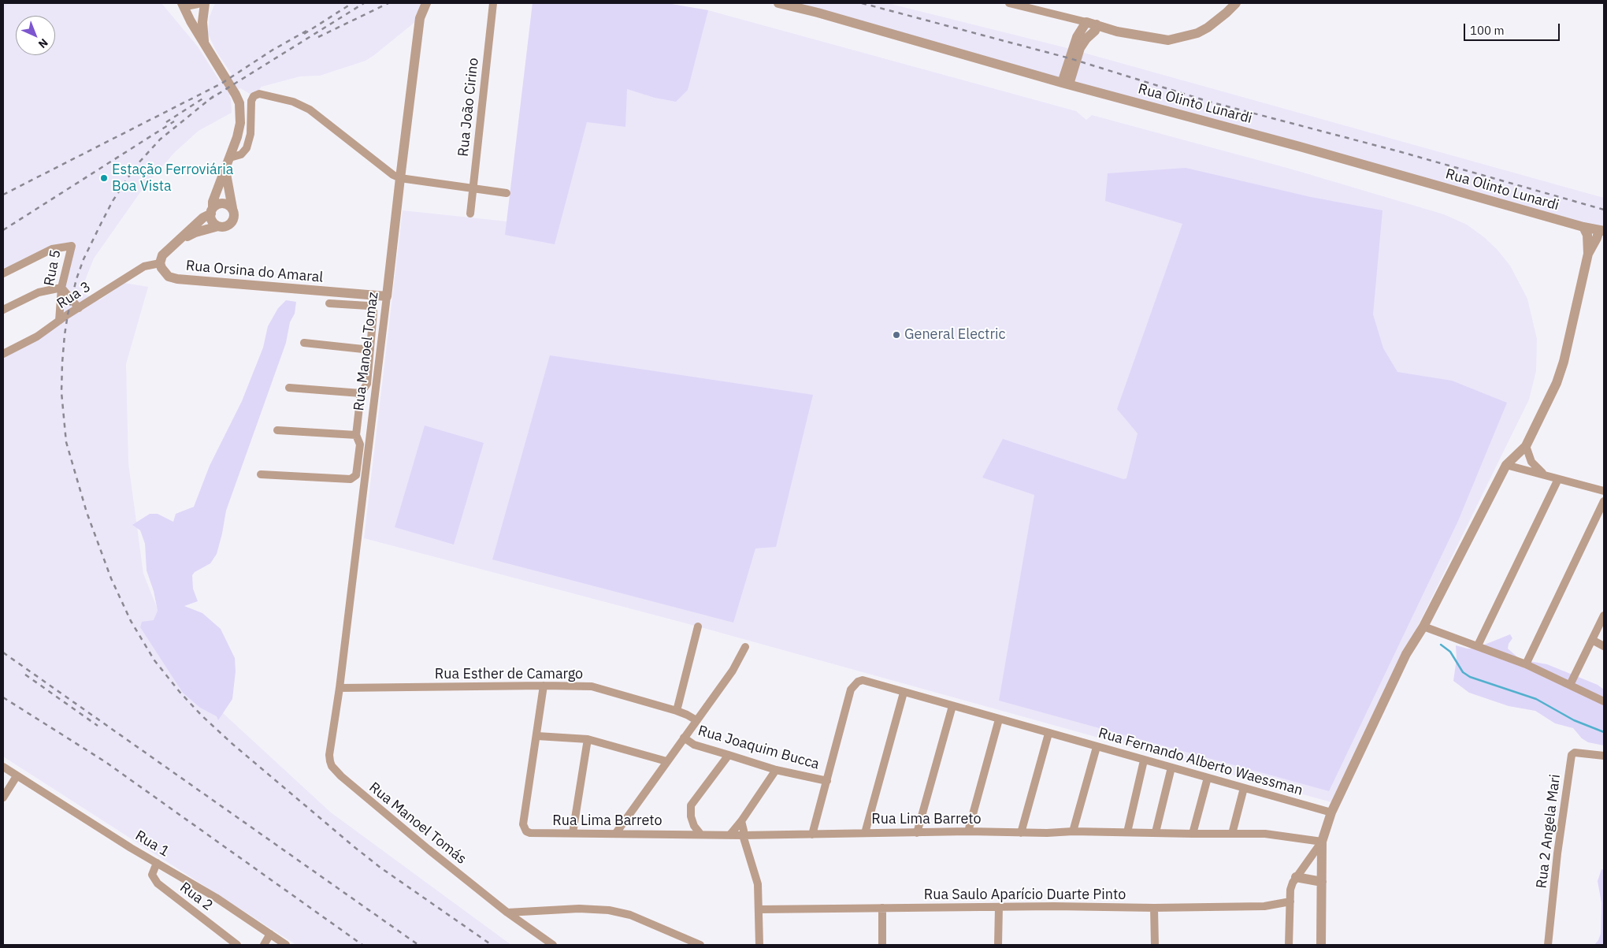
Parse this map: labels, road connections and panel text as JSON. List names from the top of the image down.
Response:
{
  "streets": {
    "street": [
      "Rua Olinto Lunardi",
      "Rua João Cirino",
      "Rua 5",
      "Rua Orsina do Amaral",
      "Rua 3",
      "Rua Manoel Tomaz",
      "Rua Esther de Camargo",
      "Rua Joaquim Bucca",
      "Rua Fernando Alberto Waessman",
      "Rua Lima Barreto",
      "Rua Manoel Tomás",
      "Rua 2 Angela Mari",
      "Rua 1",
      "Rua Saulo Aparício Duarte Pinto",
      "Rua 2"
    ]
  },
  "crossings": [
    ["Rua 5", "Rua 3"],
    ["Rua Orsina do Amaral", "Rua 3"],
    ["Rua Orsina do Amaral", "Rua Manoel Tomaz"],
    ["Rua Manoel Tomaz", "Rua Esther de Camargo"],
    ["Rua Manoel Tomaz", "Rua Manoel Tomás"],
    ["Rua Esther de Camargo", "Rua Manoel Tomás"],
    ["Rua Joaquim Bucca", "Rua Fernando Alberto Waessman"],
    ["Rua 1", "Rua 2"]
  ],
  "places": ["Estação Ferroviária Boa Vista", "General Electric"],
  "scale_bar": "100 m",
  "north": "bottom right"
}
